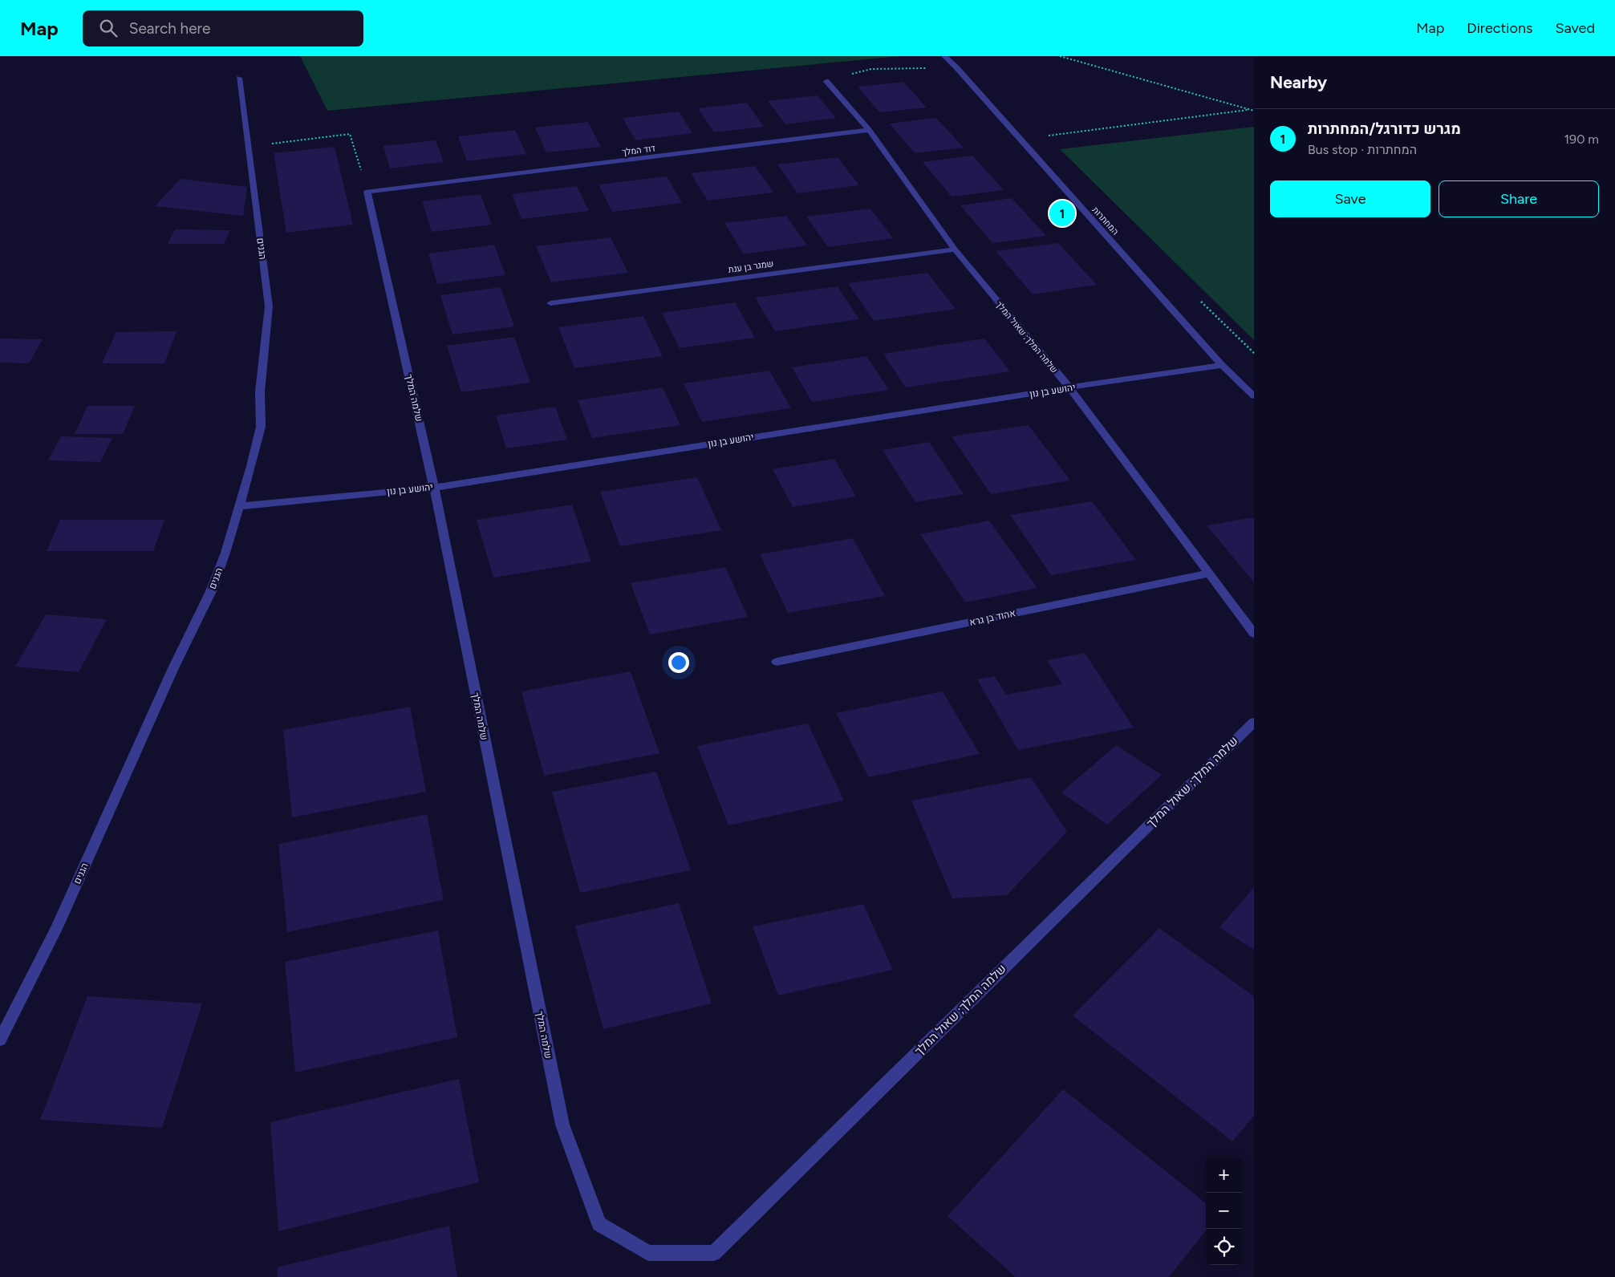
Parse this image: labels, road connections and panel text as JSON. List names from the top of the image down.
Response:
{
  "streets": {
    "street": [
      "דוד המלך",
      "המחתרות",
      "הגנים",
      "שמגר בן ענת",
      "שלמה המלך; שאול המלך",
      "יהושע בן נון",
      "שלמה המלך",
      "אהוד בן גרא"
    ]
  },
  "crossings": [
    ["דוד המלך", "שלמה המלך; שאול המלך"],
    ["דוד המלך", "שלמה המלך"],
    ["המחתרות", "יהושע בן נון"],
    ["הגנים", "יהושע בן נון"],
    ["שמגר בן ענת", "שלמה המלך; שאול המלך"],
    ["שלמה המלך; שאול המלך", "יהושע בן נון"],
    ["שלמה המלך; שאול המלך", "שלמה המלך"],
    ["שלמה המלך; שאול המלך", "אהוד בן גרא"],
    ["יהושע בן נון", "שלמה המלך"]
  ],
  "page": {
    "header": "Map",
    "search": "Search here",
    "nav": ["Map", "Directions", "Saved"],
    "heading": "Nearby",
    "list": [
      {
        "mark": "1",
        "name": "מגרש כדורגל/המחתרות",
        "note": "Bus stop · המחתרות",
        "value": "190 m"
      }
    ],
    "buttons": ["Save", "Share"],
    "pins": "1",
    "map_buttons": ["+", "−"]
  }
}
